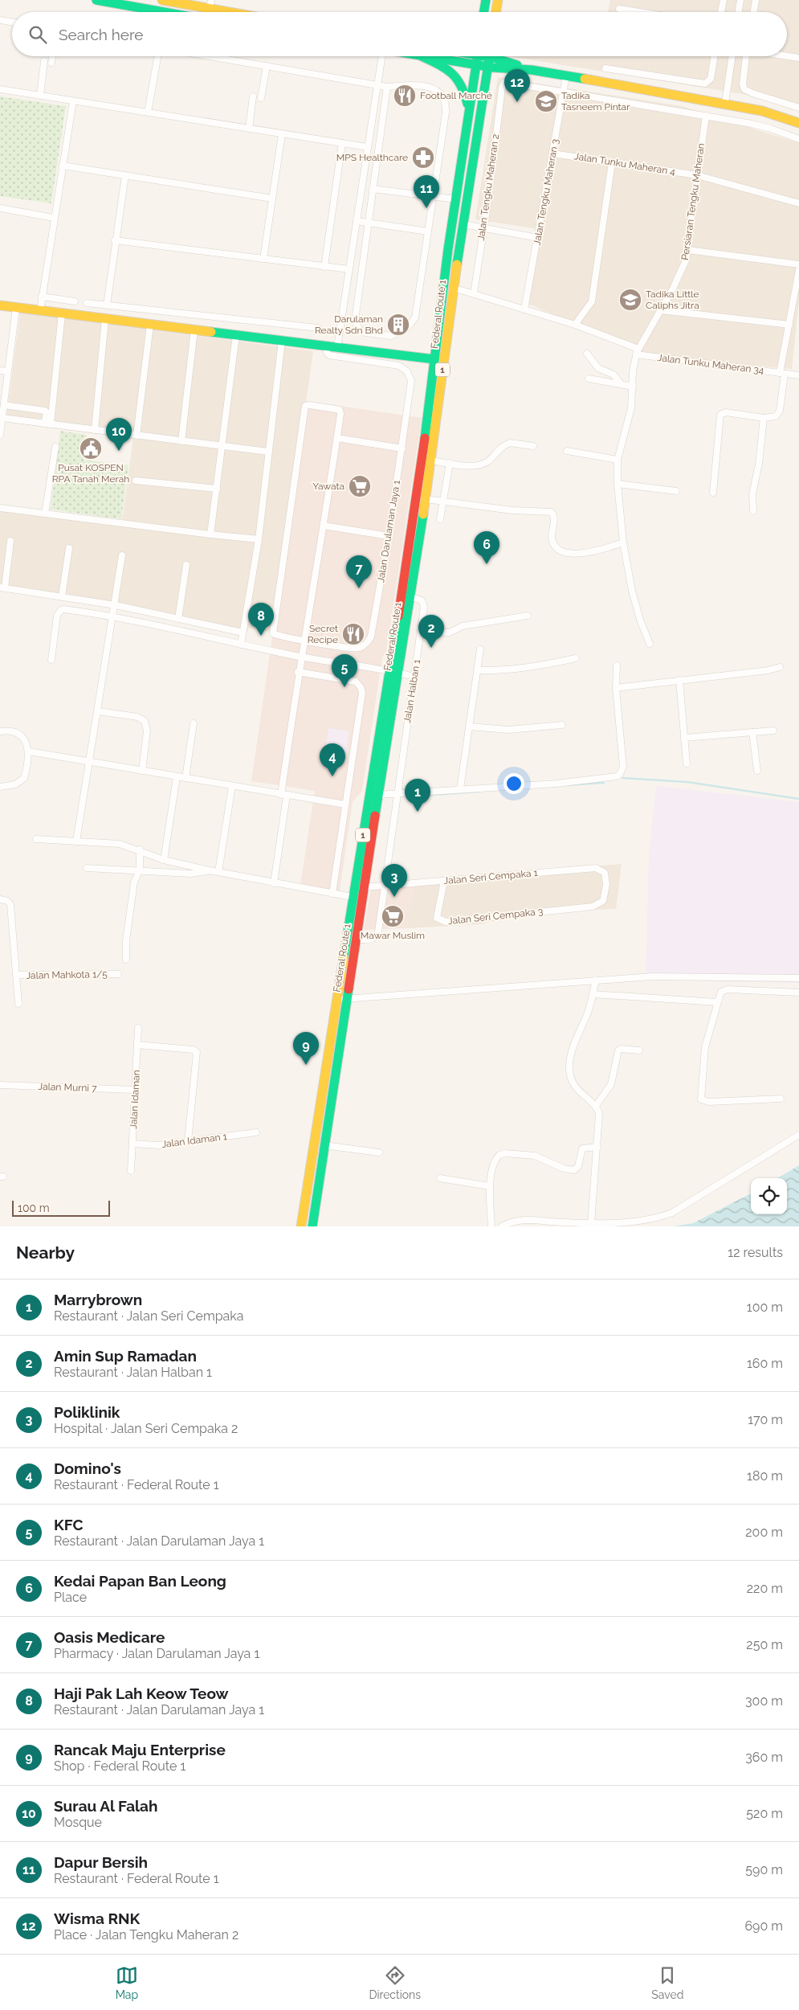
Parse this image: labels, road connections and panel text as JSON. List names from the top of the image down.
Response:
{
  "streets": {
    "main road": ["Federal Route 1", "1"],
    "street": [
      "Jalan Tunku Maheran 4",
      "Jalan Tengku Maheran 2",
      "Jalan Tengku Maheran 3",
      "Persiaran Tengku Maheran",
      "Jalan Tunku Maheran 34",
      "Jalan Darulaman Jaya 1",
      "Jalan Halban 1",
      "Jalan Seri Cempaka 1",
      "Jalan Seri Cempaka 3",
      "Jalan Mahkota 1/5",
      "Jalan Murni 7",
      "Jalan Idaman",
      "Jalan Idaman 1"
    ]
  },
  "crossings": [
    ["Jalan Tunku Maheran 4", "Jalan Tengku Maheran 3"],
    ["Jalan Tunku Maheran 4", "Persiaran Tengku Maheran"],
    ["Jalan Tengku Maheran 2", "Jalan Tengku Maheran 3"],
    ["Jalan Tengku Maheran 2", "Jalan Tunku Maheran 34"],
    ["Jalan Tengku Maheran 3", "Jalan Tunku Maheran 34"],
    ["Persiaran Tengku Maheran", "Jalan Tunku Maheran 34"],
    ["Federal Route 1", "Jalan Tunku Maheran 34"],
    ["Federal Route 1", "Jalan Halban 1"],
    ["Federal Route 1", "Jalan Seri Cempaka 1"],
    ["Jalan Halban 1", "Jalan Seri Cempaka 1"],
    ["Jalan Seri Cempaka 1", "Jalan Seri Cempaka 3"],
    ["Jalan Murni 7", "Jalan Idaman"],
    ["Jalan Idaman", "Jalan Idaman 1"]
  ],
  "places": {
    "restaurant": ["Football Marché", "Secret Recipe"],
    "school or university": ["Tadika Tasneem Pintar", "Tadika Little Caliphs Jitra"],
    "pharmacy": ["MPS Healthcare"],
    "building": ["Darulaman Realty Sdn Bhd"],
    "public building": ["Pusat KOSPEN RPA Tanah Merah"],
    "supermarket": ["Yawata", "Mawar Muslim"]
  },
  "scale_bar": "100 m",
  "page": {
    "search": "Search here",
    "pins": [
      "12",
      "11",
      "10",
      "6",
      "7",
      "8",
      "2",
      "5",
      "4",
      "1",
      "3",
      "9"
    ],
    "scale": "100 m",
    "heading": ["Nearby", "12 results"],
    "list": [
      {
        "mark": "1",
        "name": "Marrybrown",
        "note": "Restaurant · Jalan Seri Cempaka",
        "value": "100 m"
      },
      {
        "mark": "2",
        "name": "Amin Sup Ramadan",
        "note": "Restaurant · Jalan Halban 1",
        "value": "160 m"
      },
      {
        "mark": "3",
        "name": "Poliklinik",
        "note": "Hospital · Jalan Seri Cempaka 2",
        "value": "170 m"
      },
      {
        "mark": "4",
        "name": "Domino's",
        "note": "Restaurant · Federal Route 1",
        "value": "180 m"
      },
      {
        "mark": "5",
        "name": "KFC",
        "note": "Restaurant · Jalan Darulaman Jaya 1",
        "value": "200 m"
      },
      {
        "mark": "6",
        "name": "Kedai Papan Ban Leong",
        "note": "Place",
        "value": "220 m"
      },
      {
        "mark": "7",
        "name": "Oasis Medicare",
        "note": "Pharmacy · Jalan Darulaman Jaya 1",
        "value": "250 m"
      },
      {
        "mark": "8",
        "name": "Haji Pak Lah Keow Teow",
        "note": "Restaurant · Jalan Darulaman Jaya 1",
        "value": "300 m"
      },
      {
        "mark": "9",
        "name": "Rancak Maju Enterprise",
        "note": "Shop · Federal Route 1",
        "value": "360 m"
      },
      {
        "mark": "10",
        "name": "Surau Al Falah",
        "note": "Mosque",
        "value": "520 m"
      },
      {
        "mark": "11",
        "name": "Dapur Bersih",
        "note": "Restaurant · Federal Route 1",
        "value": "590 m"
      },
      {
        "mark": "12",
        "name": "Wisma RNK",
        "note": "Place · Jalan Tengku Maheran 2",
        "value": "690 m"
      }
    ],
    "nav": ["Map", "Directions", "Saved"]
  }
}
